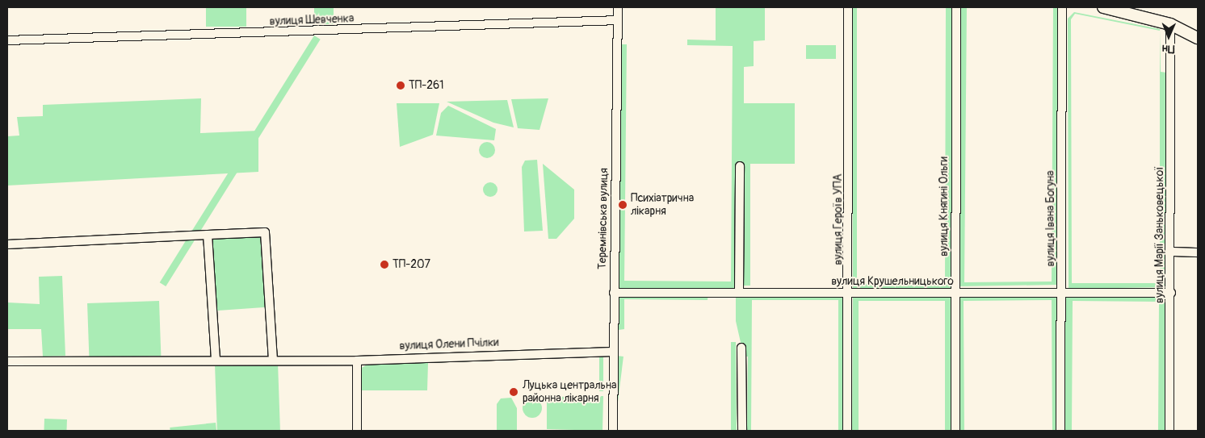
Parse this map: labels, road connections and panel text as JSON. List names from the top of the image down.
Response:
{
  "streets": {
    "street": [
      "вулиця Шевченка",
      "вулиця Княгині Ольги",
      "Теремнівська вулиця",
      "вулиця Івана Богуна",
      "вулиця Героїв УПА",
      "вулиця Марії Заньковецької",
      "вулиця Крушельницького",
      "вулиця Олени Пчілки"
    ]
  },
  "crossings": [
    ["вулиця Шевченка", "Теремнівська вулиця"],
    ["вулиця Княгині Ольги", "вулиця Крушельницького"],
    ["Теремнівська вулиця", "вулиця Крушельницького"],
    ["Теремнівська вулиця", "вулиця Олени Пчілки"],
    ["вулиця Івана Богуна", "вулиця Крушельницького"],
    ["вулиця Героїв УПА", "вулиця Крушельницького"],
    ["вулиця Марії Заньковецької", "вулиця Крушельницького"]
  ],
  "places": [
    "ТП-261",
    "Психіатрична лікарня",
    "ТП-207",
    "Луцька центральна районна лікарня"
  ],
  "north": "bottom"
}
